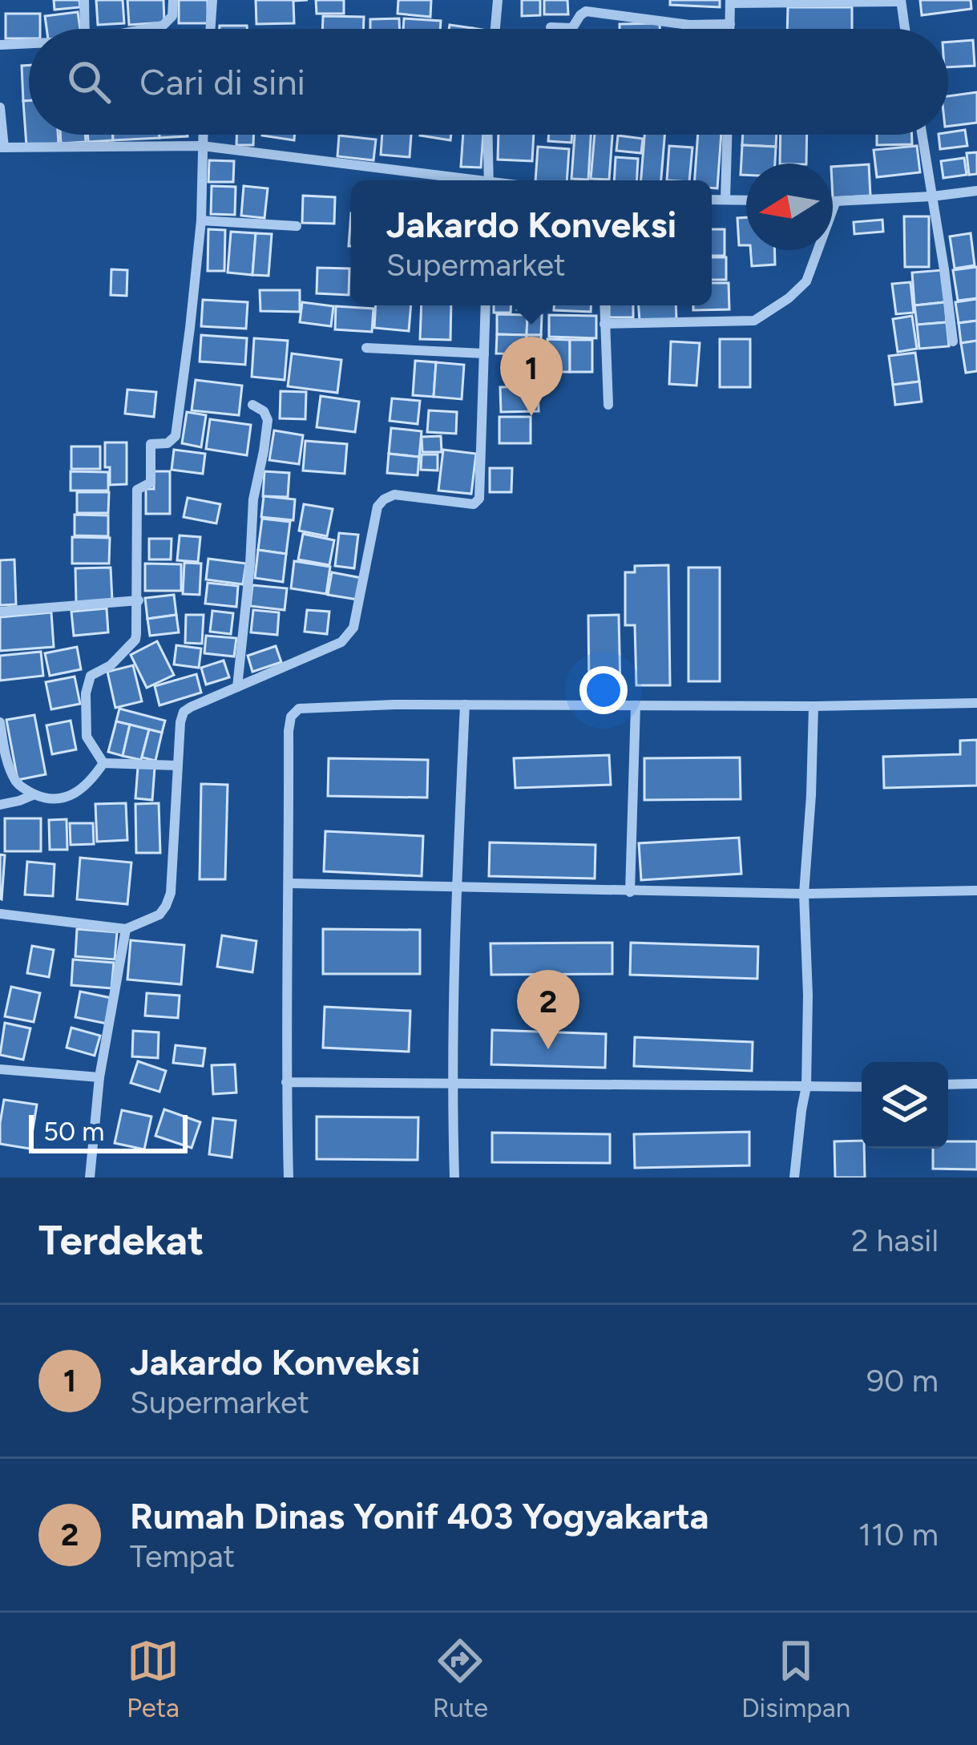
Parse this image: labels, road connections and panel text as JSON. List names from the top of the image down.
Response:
{
  "scale_bar": "50 m",
  "north": "left",
  "page": {
    "search": "Cari di sini",
    "popup": ["Jakardo Konveksi", "Supermarket"],
    "pins": ["1", "2"],
    "scale": "50 m",
    "heading": ["Terdekat", "2 hasil"],
    "list": [
      {
        "mark": "1",
        "name": "Jakardo Konveksi",
        "note": "Supermarket",
        "value": "90 m"
      },
      {
        "mark": "2",
        "name": "Rumah Dinas Yonif 403 Yogyakarta",
        "note": "Tempat",
        "value": "110 m"
      }
    ],
    "nav": ["Peta", "Rute", "Disimpan"]
  }
}
